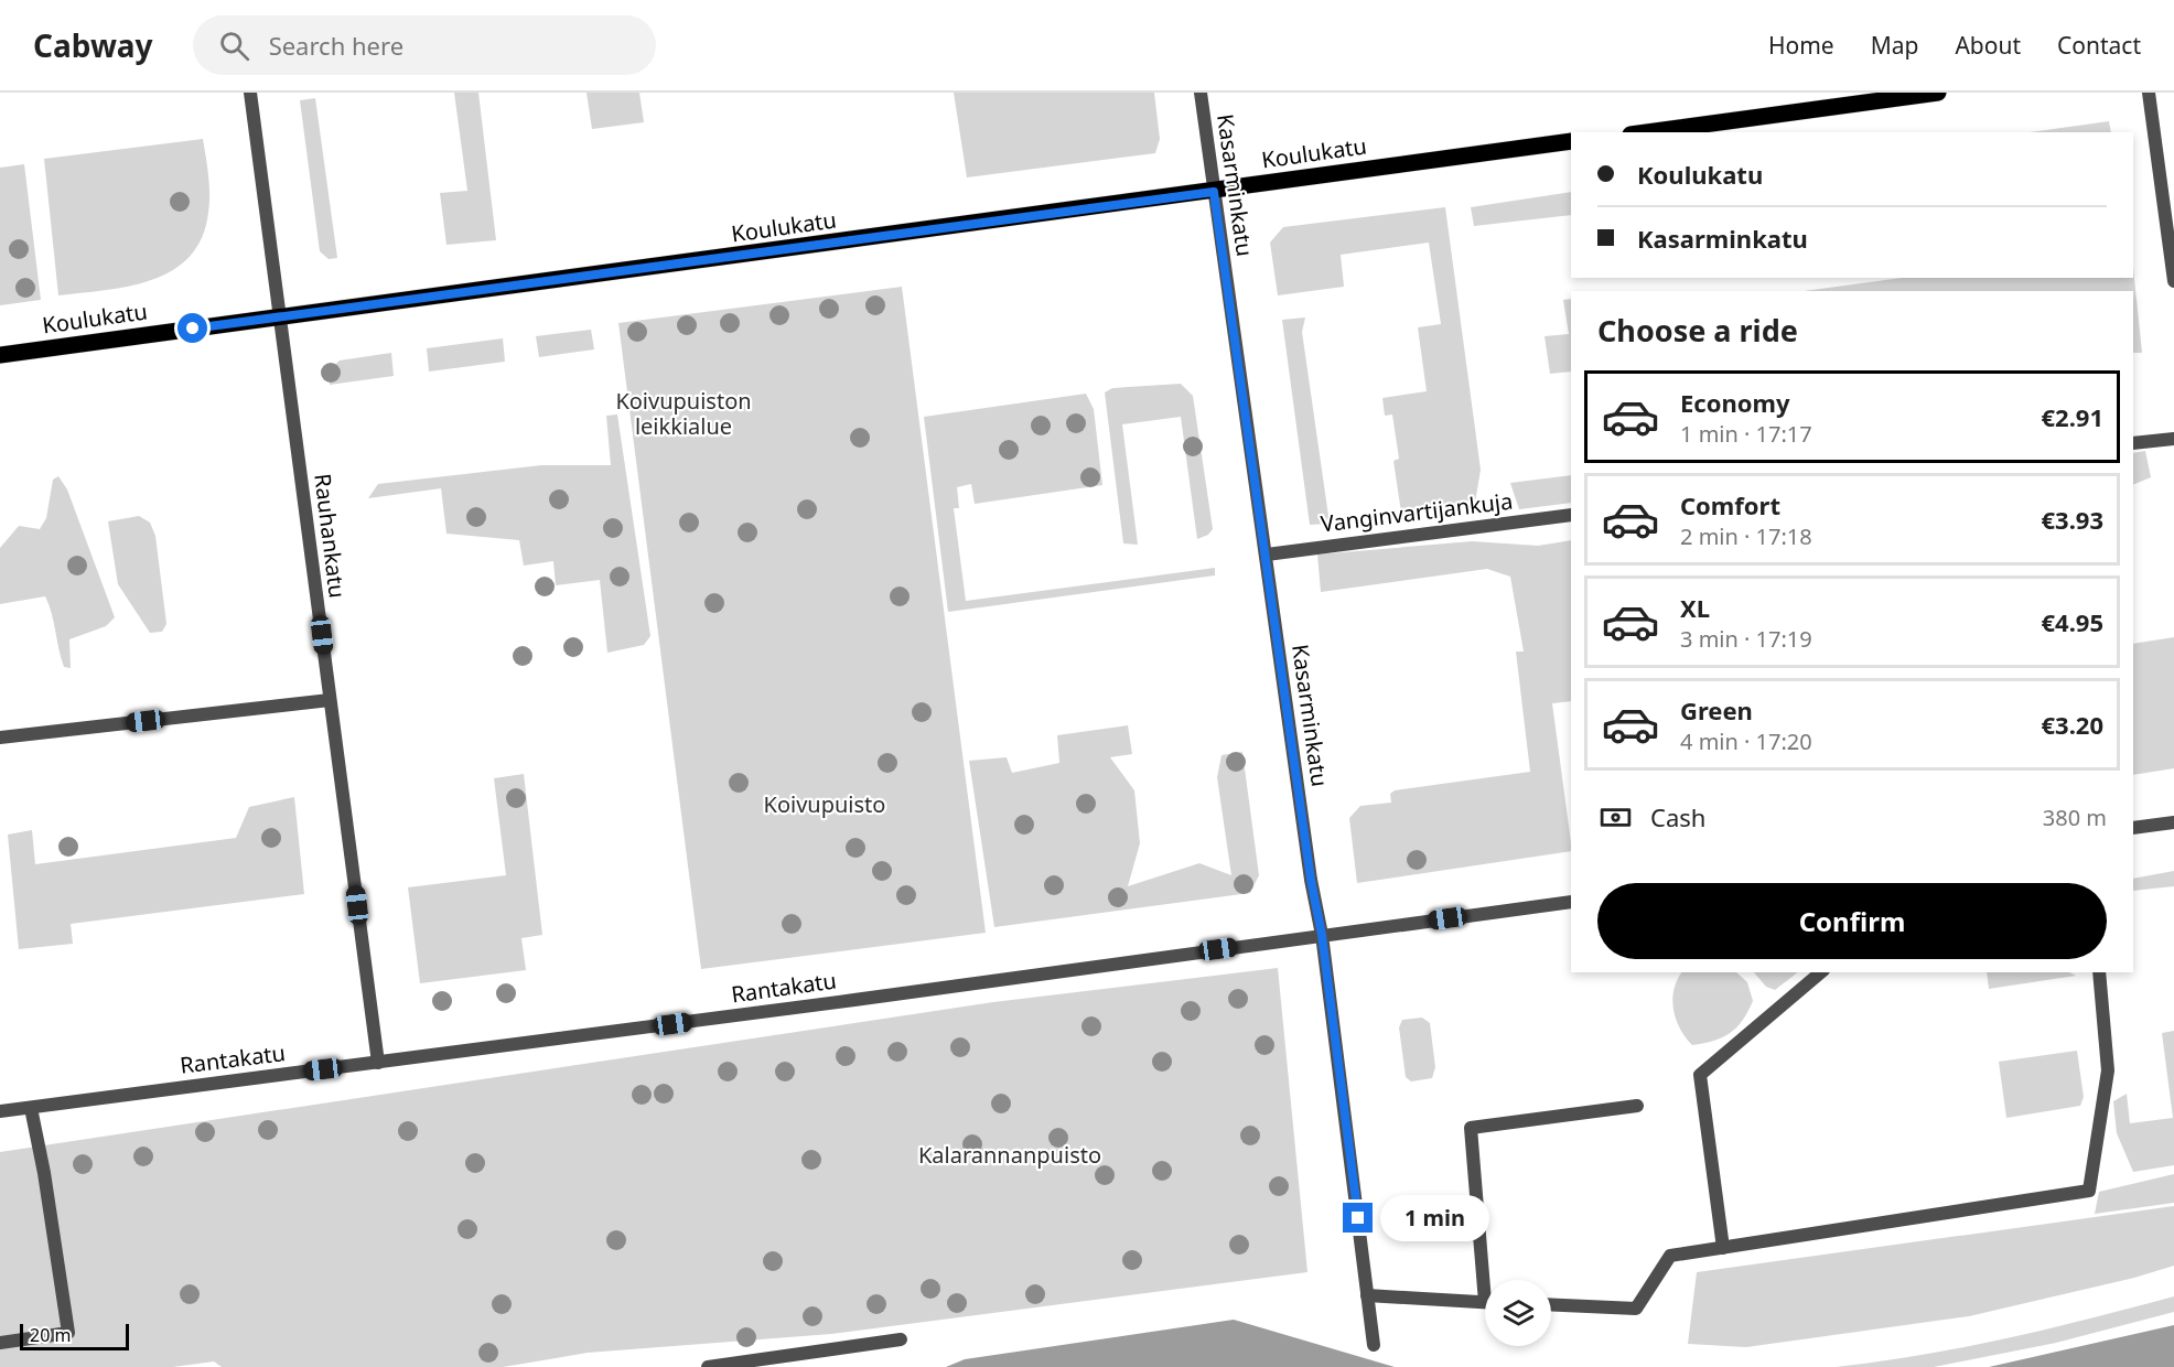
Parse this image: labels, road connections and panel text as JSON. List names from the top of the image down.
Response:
{
  "streets": {
    "main road": ["Koulukatu"],
    "street": [
      "Kasarminkatu",
      "Vanginvartijankuja",
      "Rauhankatu",
      "Rantakatu"
    ]
  },
  "crossings": [
    ["Koulukatu", "Kasarminkatu"],
    ["Koulukatu", "Rauhankatu"],
    ["Kasarminkatu", "Vanginvartijankuja"],
    ["Kasarminkatu", "Rantakatu"],
    ["Rauhankatu", "Rantakatu"]
  ],
  "parks": ["Koivupuiston leikkialue", "Koivupuisto", "Kalarannanpuisto"],
  "scale_bar": "20 m",
  "page": {
    "header": "Cabway",
    "search": "Search here",
    "nav": [
      "Home",
      "Map",
      "About",
      "Contact"
    ],
    "banner": ["Koulukatu", "Kasarminkatu"],
    "heading": "Choose a ride",
    "list": [
      {
        "name": "Economy",
        "note": "1 min · 17:17",
        "value": "€2.91"
      },
      {
        "name": "Comfort",
        "note": "2 min · 17:18",
        "value": "€3.93"
      },
      {
        "name": "XL",
        "note": "3 min · 17:19",
        "value": "€4.95"
      },
      {
        "name": "Green",
        "note": "4 min · 17:20",
        "value": "€3.20"
      }
    ],
    "pay": ["Cash", "380 m"],
    "buttons": "Confirm",
    "bubble": "1 min",
    "scale": "20 m"
  }
}
